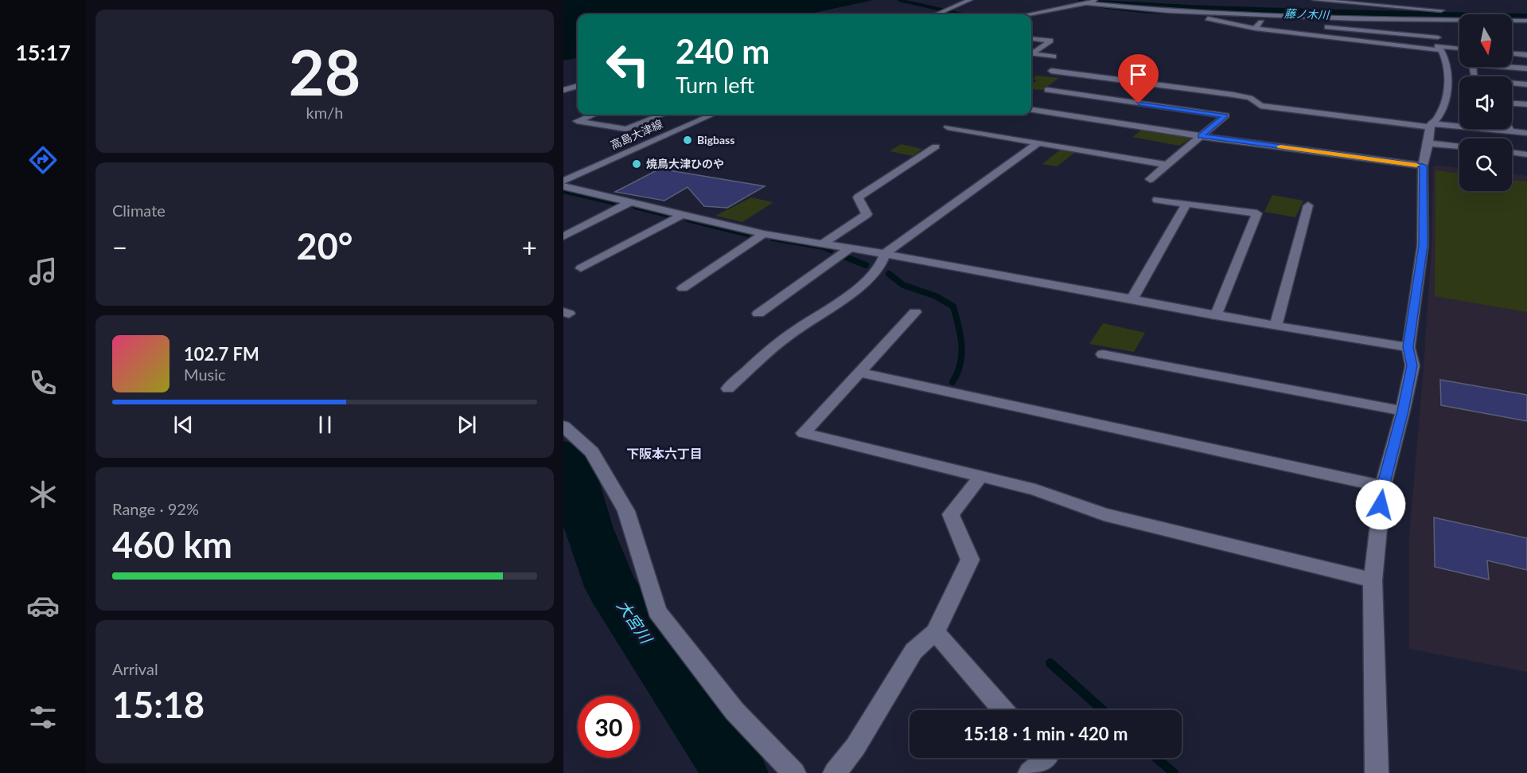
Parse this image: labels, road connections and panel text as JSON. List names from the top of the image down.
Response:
{
  "streets": {
    "street": ["高島大津線"]
  },
  "districts": ["下阪本六丁目"],
  "water": ["藤ノ木川", "大宮川"],
  "places": ["Bigbass", "焼鳥大津ひのや"],
  "north": "bottom",
  "page": {
    "tabs": "15:17",
    "tile": [
      ["28", "km/h"],
      "Climate",
      ["Range · 92%", "460 km"],
      ["Arrival", "15:18"]
    ],
    "turn": ["240 m", "Turn left"],
    "heat": ["−", "20°", "+"],
    "song": ["102.7 FM", "Music"],
    "limit": "30",
    "trip": "15:18 · 1 min · 420 m"
  }
}
